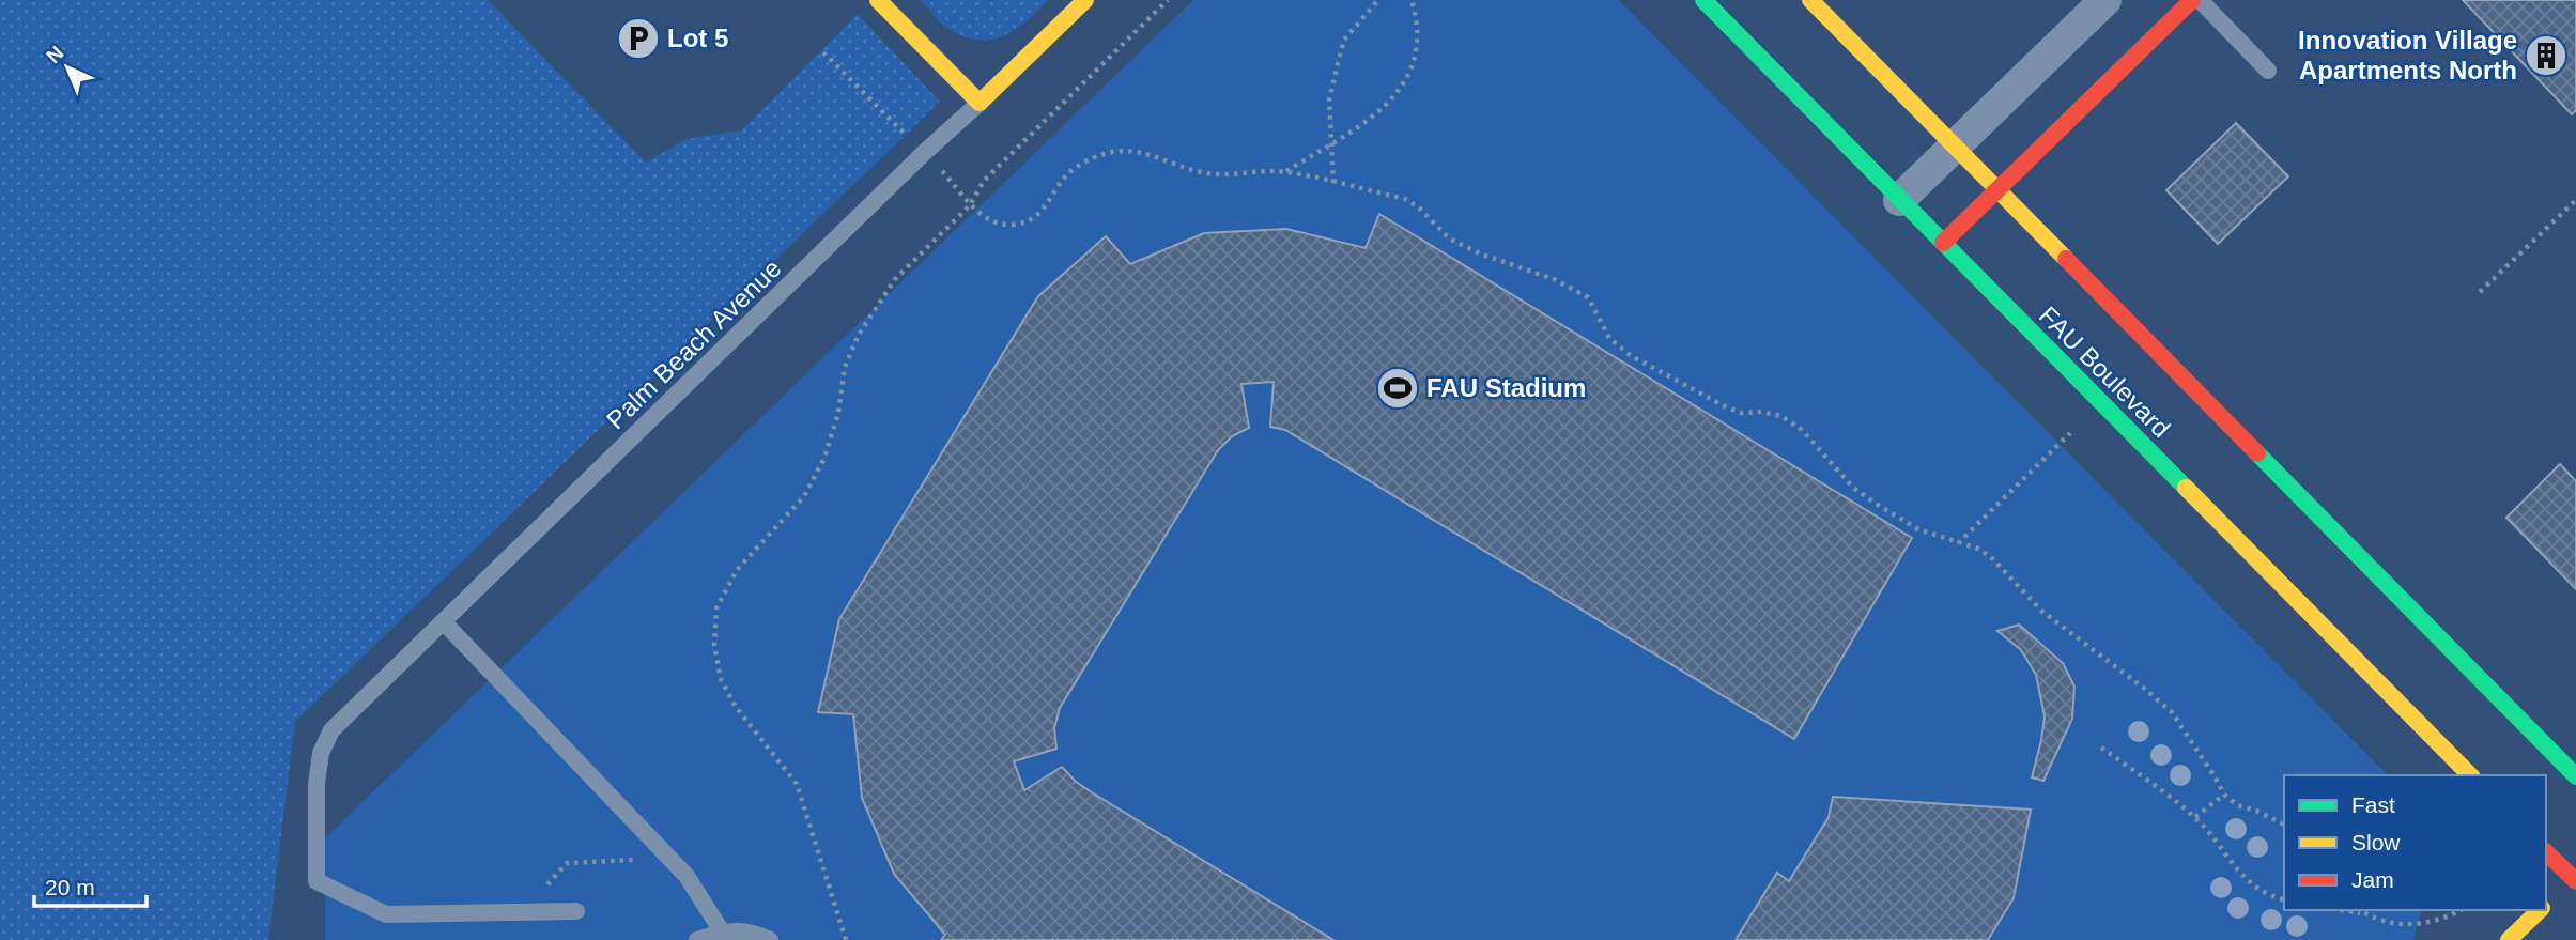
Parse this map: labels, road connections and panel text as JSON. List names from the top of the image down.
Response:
{
  "streets": {
    "street": ["Palm Beach Avenue", "FAU Boulevard"]
  },
  "places": {
    "parking": ["Lot 5"],
    "building": ["Innovation Village Apartments North"],
    "sports": ["FAU Stadium"]
  },
  "legend": ["Fast", "Slow", "Jam"],
  "scale_bar": "20 m",
  "north": "top left"
}
